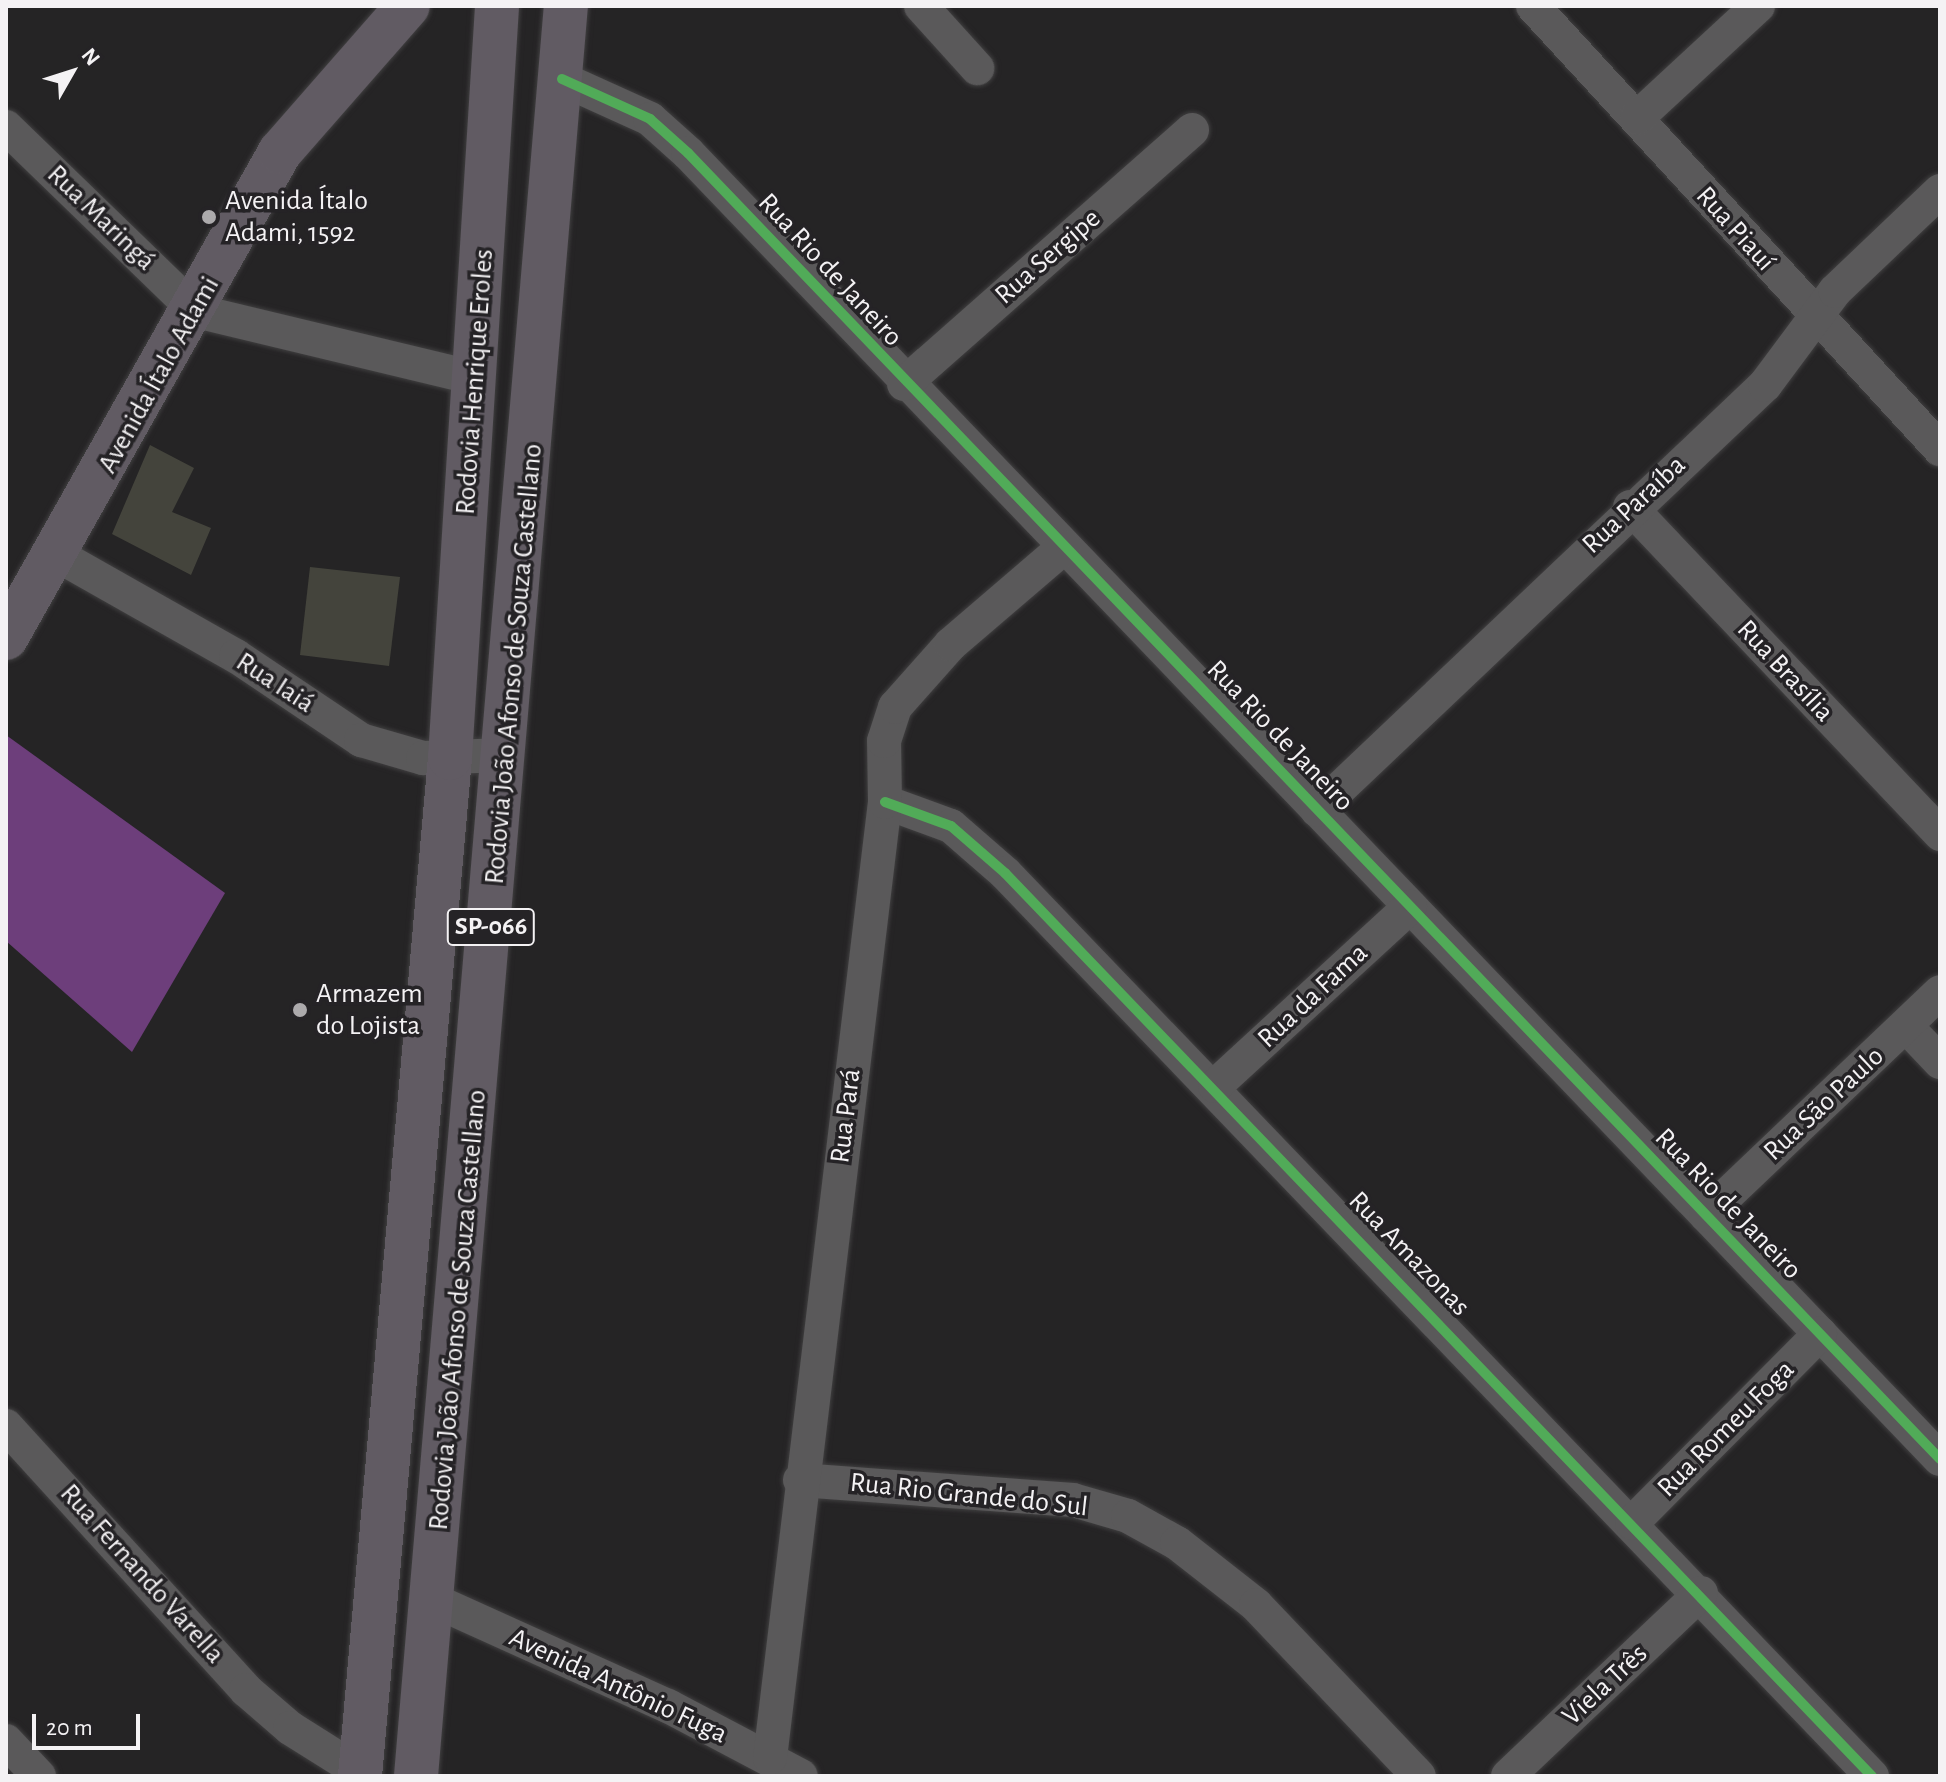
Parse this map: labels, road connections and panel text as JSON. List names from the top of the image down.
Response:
{
  "streets": {
    "main road": [
      "Avenida Ítalo Adami",
      "Rodovia Henrique Eroles",
      "Rodovia João Afonso de Souza Castellano",
      "SP-066"
    ],
    "street": [
      "Rua Maringá",
      "Rua Piauí",
      "Rua Sergipe",
      "Rua Rio de Janeiro",
      "Rua Paraíba",
      "Rua Brasília",
      "Rua Iaiá",
      "Rua da Fama",
      "Rua São Paulo",
      "Rua Pará",
      "Rua Amazonas",
      "Rua Romeu Foga",
      "Rua Rio Grande do Sul",
      "Rua Fernando Varella",
      "Viela Três",
      "Avenida Antônio Fuga"
    ]
  },
  "crossings": [
    ["Rua Maringá", "Avenida Ítalo Adami"],
    ["Rua Piauí", "Rua Paraíba"],
    ["Rua Sergipe", "Rua Rio de Janeiro"],
    ["Rua Rio de Janeiro", "Rua Paraíba"],
    ["Rua Rio de Janeiro", "Rodovia João Afonso de Souza Castellano"],
    ["Rua Rio de Janeiro", "SP-066"],
    ["Rua Rio de Janeiro", "Rua da Fama"],
    ["Rua Rio de Janeiro", "Rua São Paulo"],
    ["Rua Rio de Janeiro", "Rua Pará"],
    ["Rua Rio de Janeiro", "Rua Romeu Foga"],
    ["Avenida Ítalo Adami", "Rua Iaiá"],
    ["Rodovia Henrique Eroles", "Rodovia João Afonso de Souza Castellano"],
    ["Rodovia Henrique Eroles", "Rua Iaiá"],
    ["Rua Paraíba", "Rua Brasília"],
    ["Rodovia João Afonso de Souza Castellano", "Rua Iaiá"],
    ["Rodovia João Afonso de Souza Castellano", "SP-066"],
    ["Rodovia João Afonso de Souza Castellano", "Rua Fernando Varella"],
    ["Rodovia João Afonso de Souza Castellano", "Avenida Antônio Fuga"],
    ["Rua da Fama", "Rua Amazonas"],
    ["Rua Pará", "Rua Amazonas"],
    ["Rua Pará", "Rua Rio Grande do Sul"],
    ["Rua Pará", "Avenida Antônio Fuga"],
    ["Rua Amazonas", "Rua Romeu Foga"],
    ["Rua Amazonas", "Viela Três"]
  ],
  "places": ["Avenida Ítalo Adami, 1592", "Armazem do Lojista"],
  "scale_bar": "20 m",
  "north": "top right"
}
